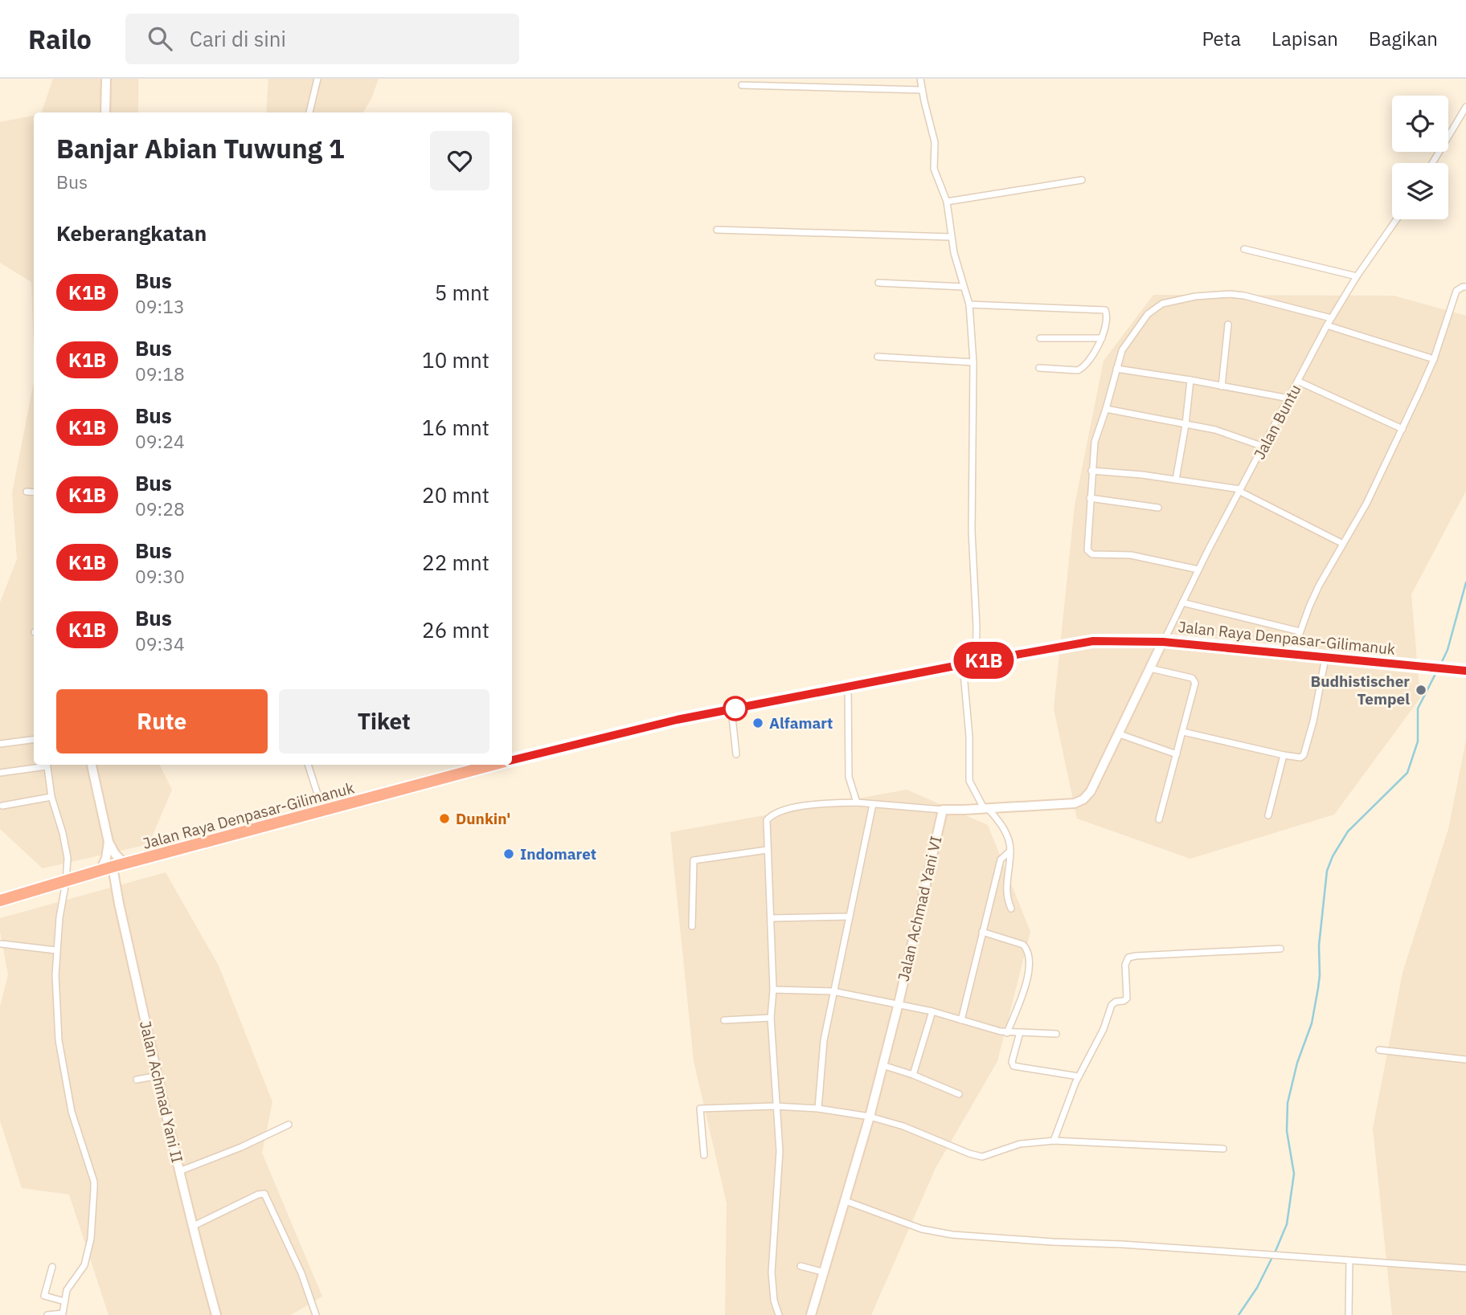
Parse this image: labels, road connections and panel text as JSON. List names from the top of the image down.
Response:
{
  "streets": {
    "highway": ["Jalan Raya Denpasar-Gilimanuk"],
    "street": ["Jalan Buntu", "Jalan Achmad Yani VI", "Jalan Achmad Yani II"]
  },
  "crossings": [
    ["Jalan Buntu", "Jalan Raya Denpasar-Gilimanuk"],
    ["Jalan Raya Denpasar-Gilimanuk", "Jalan Achmad Yani II"]
  ],
  "places": [
    "Budhistischer Tempel",
    "Alfamart",
    "Dunkin'",
    "Indomaret"
  ],
  "lines": ["bus line K1B"],
  "page": {
    "header": "Railo",
    "search": "Cari di sini",
    "nav": ["Peta", "Lapisan", "Bagikan"],
    "on_map": "K1B",
    "heading": [
      ["Banjar Abian Tuwung 1", "Bus"],
      "Keberangkatan"
    ],
    "list": [
      {
        "mark": "K1B",
        "name": "Bus",
        "note": "09:13",
        "value": "5 mnt"
      },
      {
        "mark": "K1B",
        "name": "Bus",
        "note": "09:18",
        "value": "10 mnt"
      },
      {
        "mark": "K1B",
        "name": "Bus",
        "note": "09:24",
        "value": "16 mnt"
      },
      {
        "mark": "K1B",
        "name": "Bus",
        "note": "09:28",
        "value": "20 mnt"
      },
      {
        "mark": "K1B",
        "name": "Bus",
        "note": "09:30",
        "value": "22 mnt"
      },
      {
        "mark": "K1B",
        "name": "Bus",
        "note": "09:34",
        "value": "26 mnt"
      }
    ],
    "buttons": ["Rute", "Tiket"]
  }
}
